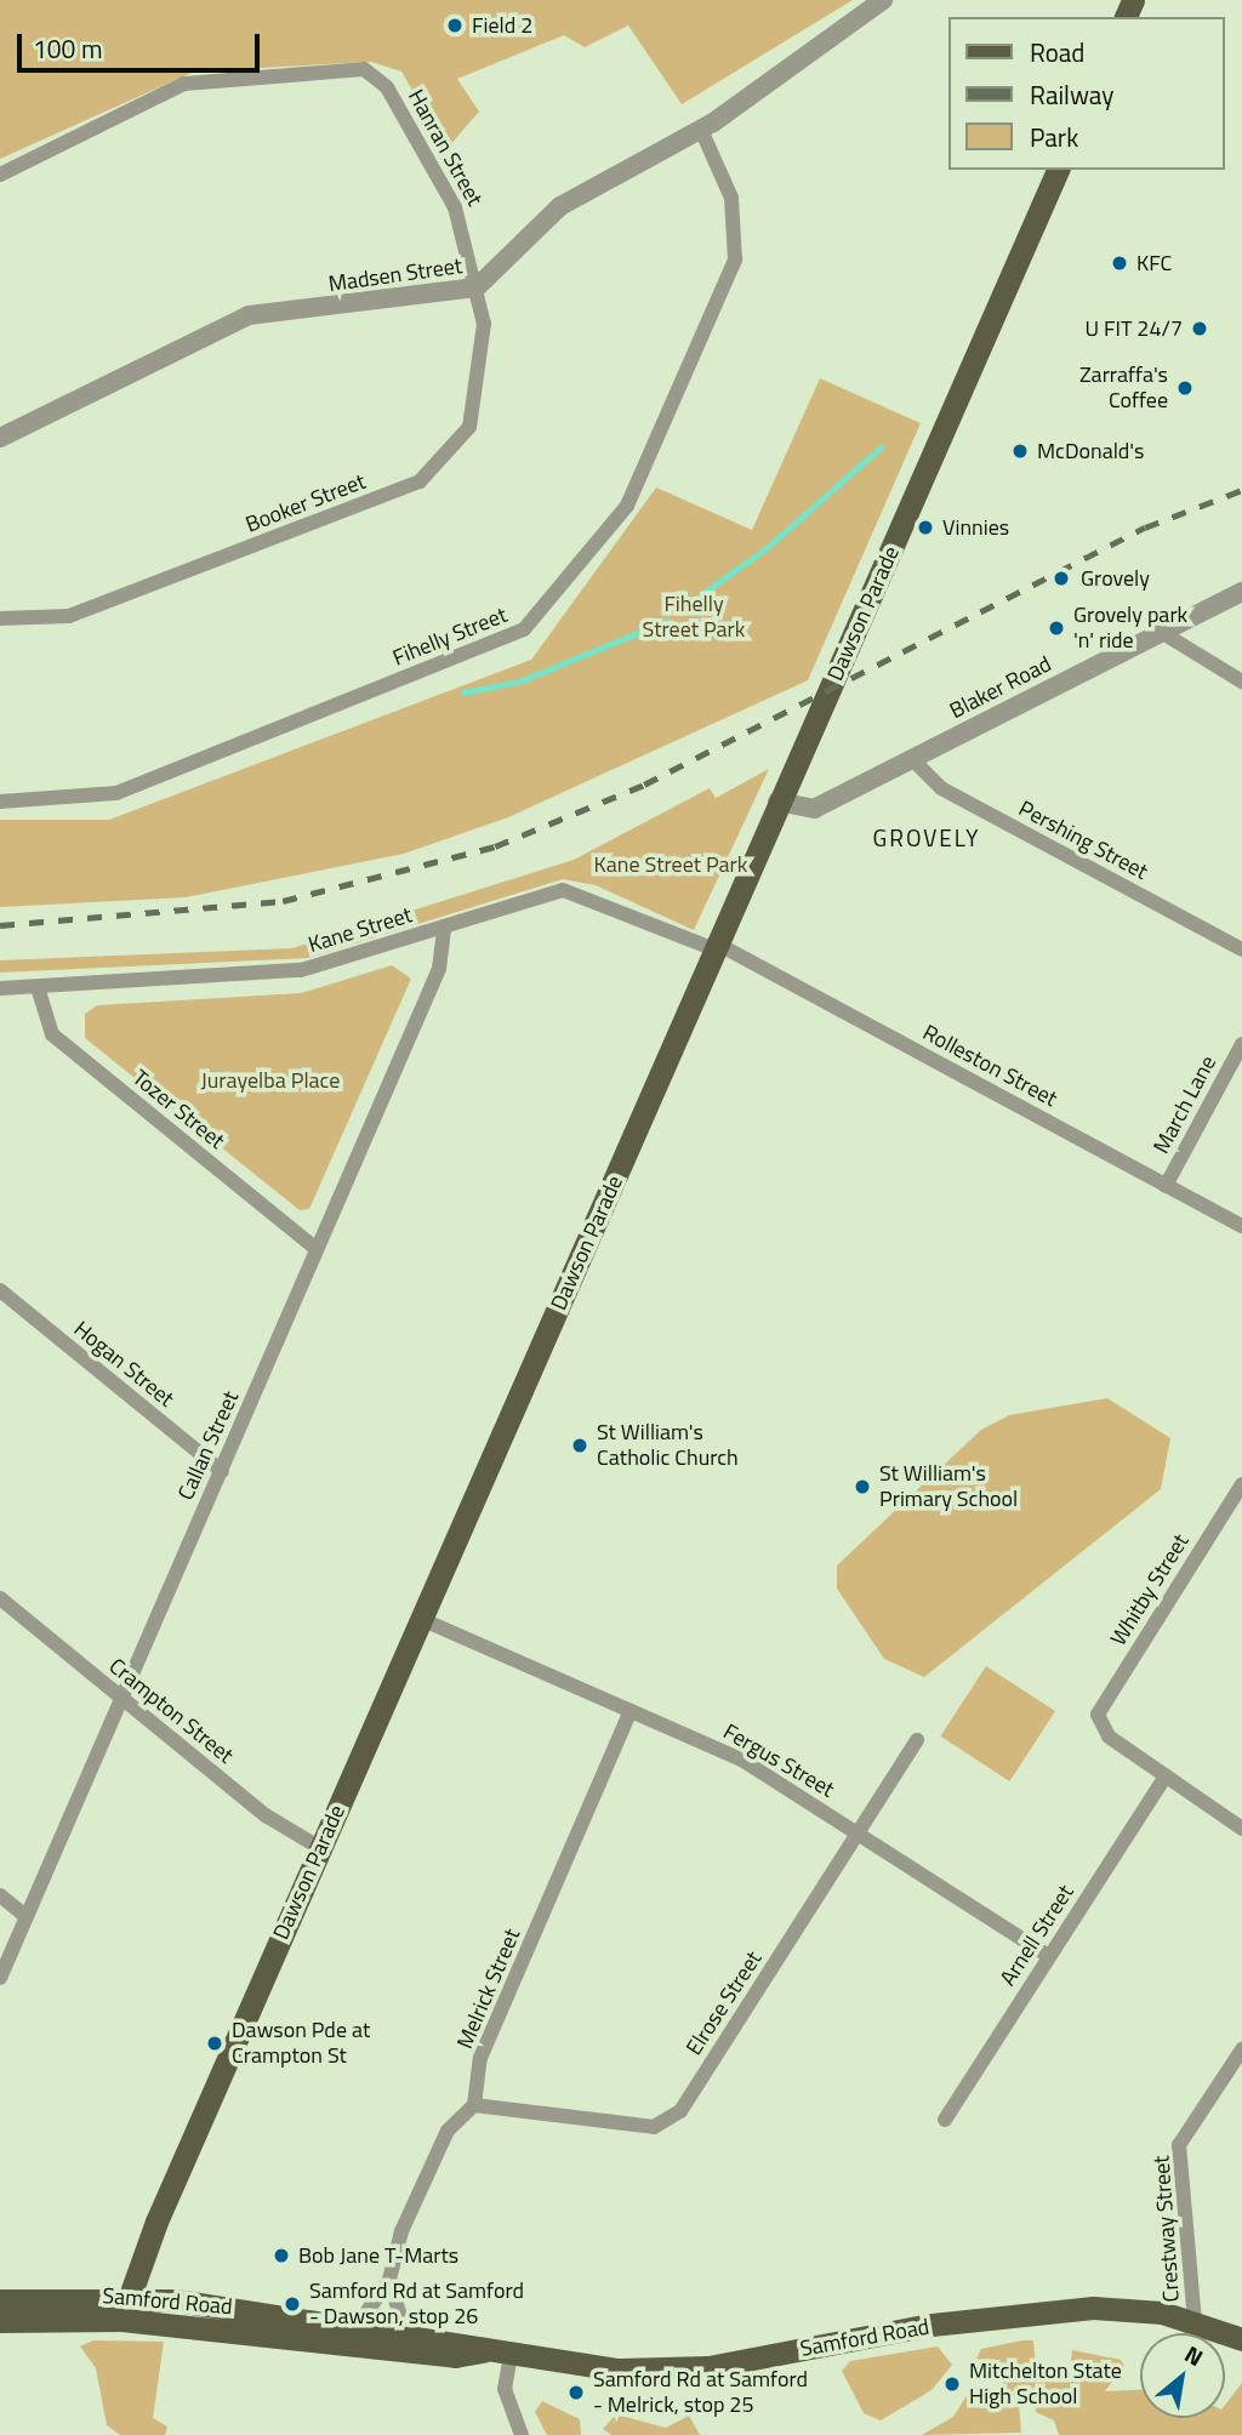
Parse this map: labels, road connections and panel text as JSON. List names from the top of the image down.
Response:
{
  "streets": {
    "main road": ["Dawson Parade", "Samford Road"],
    "street": [
      "Hanran Street",
      "Madsen Street",
      "Booker Street",
      "Fihelly Street",
      "Blaker Road",
      "Pershing Street",
      "Kane Street",
      "Rolleston Street",
      "March Lane",
      "Tozer Street",
      "Hogan Street",
      "Callan Street",
      "Whitby Street",
      "Crampton Street",
      "Fergus Street",
      "Arnell Street",
      "Melrick Street",
      "Elrose Street",
      "Crestway Street"
    ]
  },
  "crossings": [
    ["Hanran Street", "Madsen Street"],
    ["Hanran Street", "Booker Street"],
    ["Madsen Street", "Booker Street"],
    ["Madsen Street", "Fihelly Street"],
    ["Dawson Parade", "Blaker Road"],
    ["Dawson Parade", "Kane Street"],
    ["Dawson Parade", "Rolleston Street"],
    ["Dawson Parade", "Crampton Street"],
    ["Dawson Parade", "Fergus Street"],
    ["Dawson Parade", "Samford Road"],
    ["Blaker Road", "Pershing Street"],
    ["Kane Street", "Rolleston Street"],
    ["Kane Street", "Tozer Street"],
    ["Kane Street", "Callan Street"],
    ["Rolleston Street", "March Lane"],
    ["Tozer Street", "Callan Street"],
    ["Hogan Street", "Callan Street"],
    ["Callan Street", "Crampton Street"],
    ["Whitby Street", "Arnell Street"],
    ["Fergus Street", "Arnell Street"],
    ["Fergus Street", "Melrick Street"],
    ["Fergus Street", "Elrose Street"],
    ["Melrick Street", "Elrose Street"],
    ["Crestway Street", "Samford Road"]
  ],
  "districts": ["GROVELY"],
  "parks": ["Fihelly Street Park", "Kane Street Park", "Jurayelba Place"],
  "places": [
    "Field 2",
    "KFC",
    "U FIT 24/7",
    "Zarraffa's Coffee",
    "McDonald's",
    "Vinnies",
    "Grovely",
    "Grovely park 'n' ride",
    "St William's Catholic Church",
    "St William's Primary School",
    "Dawson Pde at Crampton St",
    "Bob Jane T-Marts",
    "Samford Rd at Samford - Dawson, stop 26",
    "Mitchelton State High School",
    "Samford Rd at Samford - Melrick, stop 25"
  ],
  "legend": ["Road", "Railway", "Park"],
  "scale_bar": "100 m",
  "north": "top right"
}
